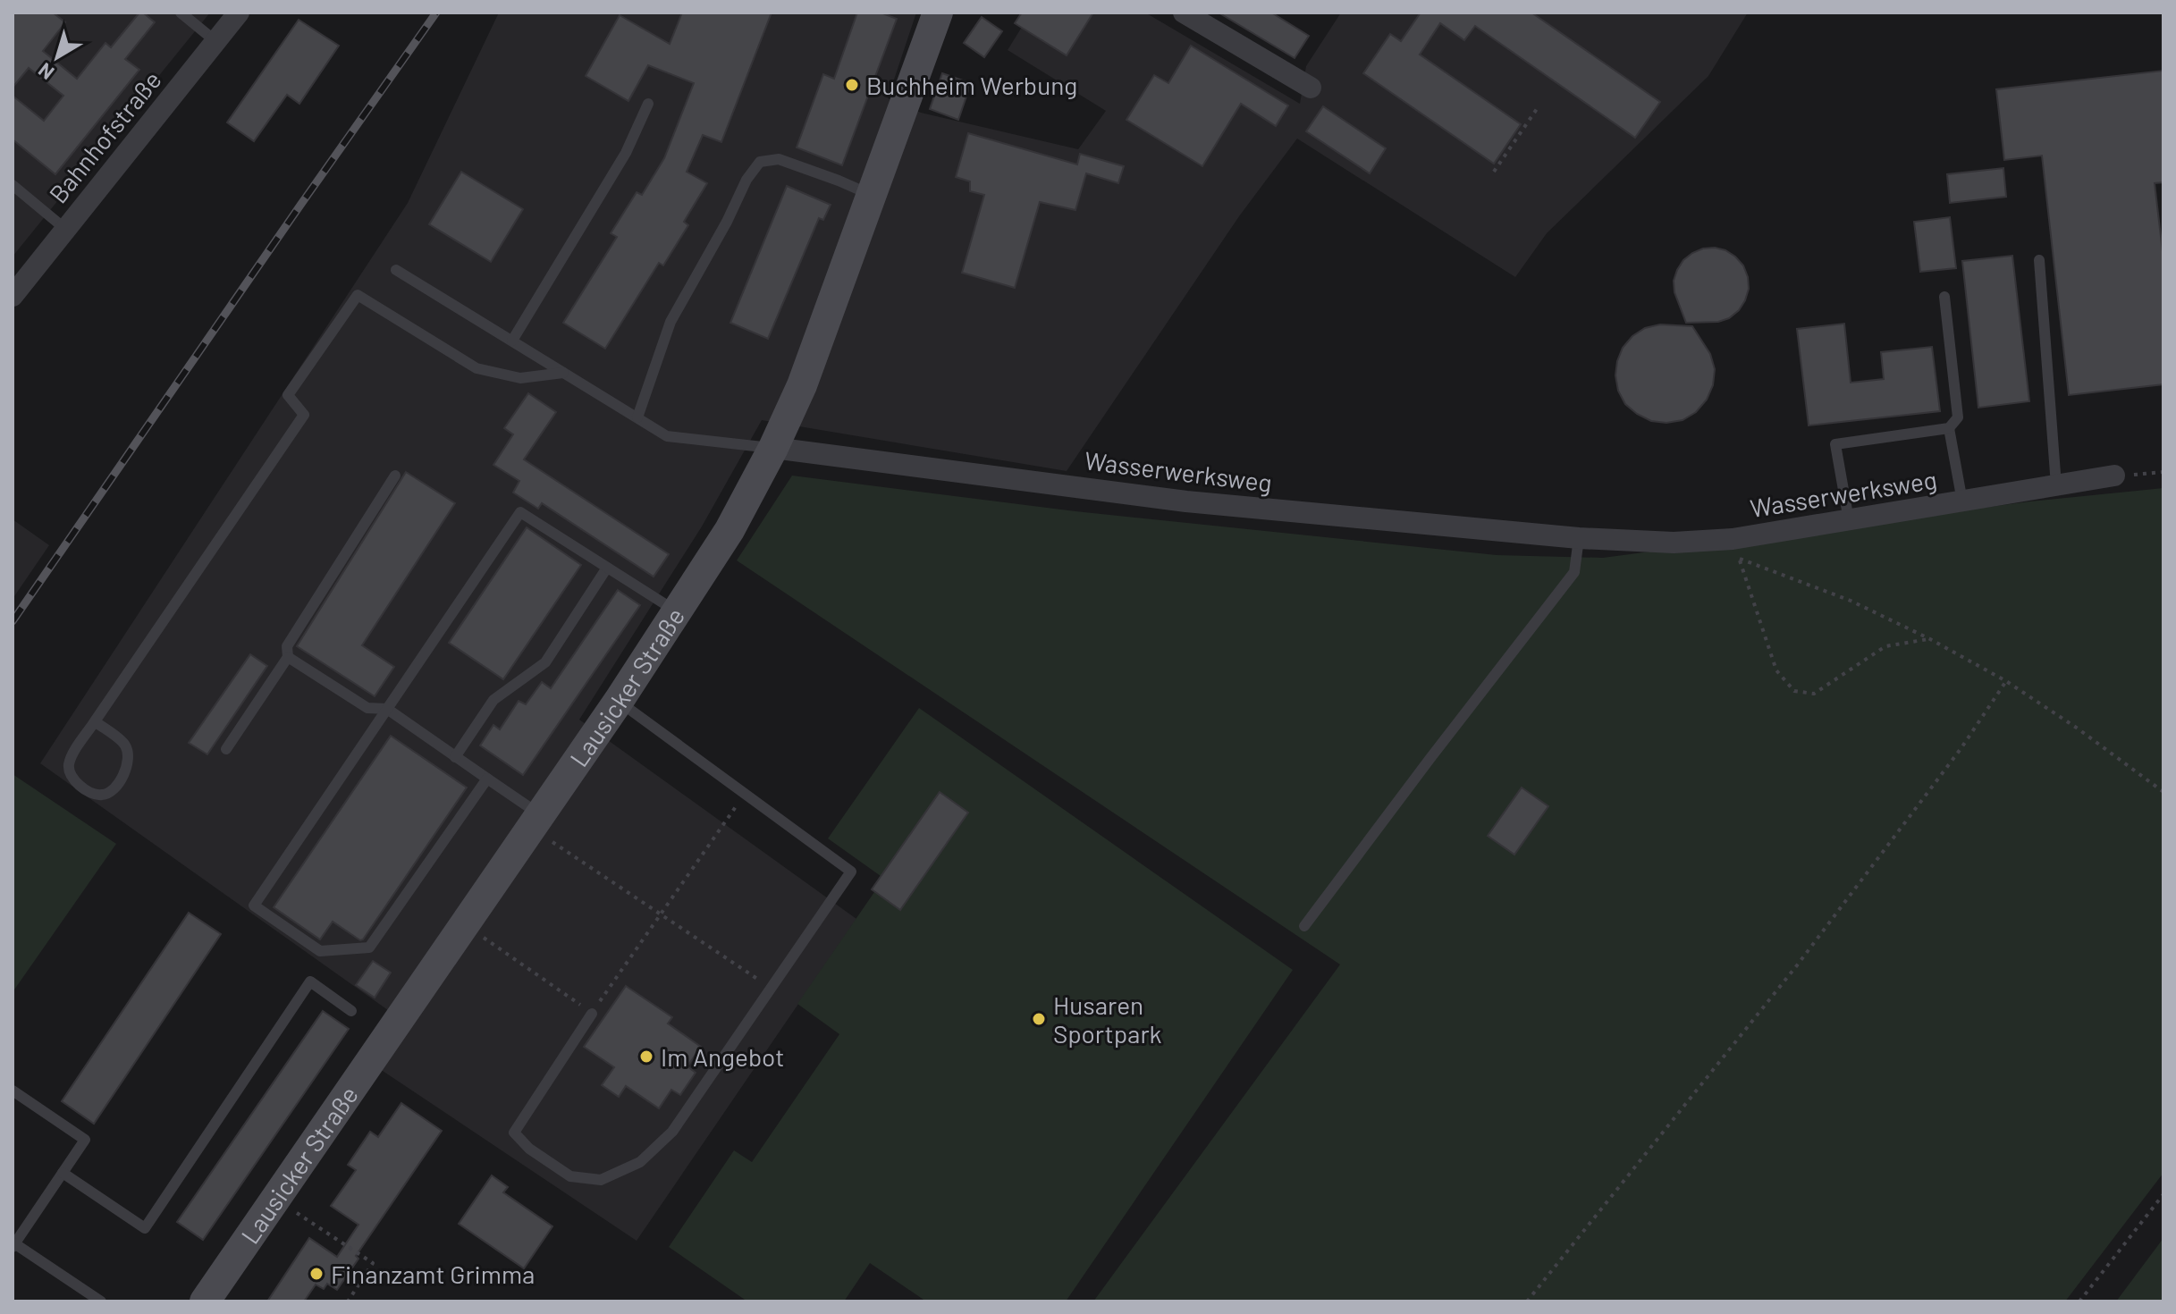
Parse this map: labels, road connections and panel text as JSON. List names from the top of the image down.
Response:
{
  "streets": {
    "main road": ["Lausicker Straße"],
    "street": ["Bahnhofstraße", "Wasserwerksweg"]
  },
  "crossings": [
    ["Wasserwerksweg", "Lausicker Straße"]
  ],
  "places": [
    "Buchheim Werbung",
    "Husaren Sportpark",
    "Im Angebot",
    "Finanzamt Grimma"
  ],
  "north": "bottom left"
}
